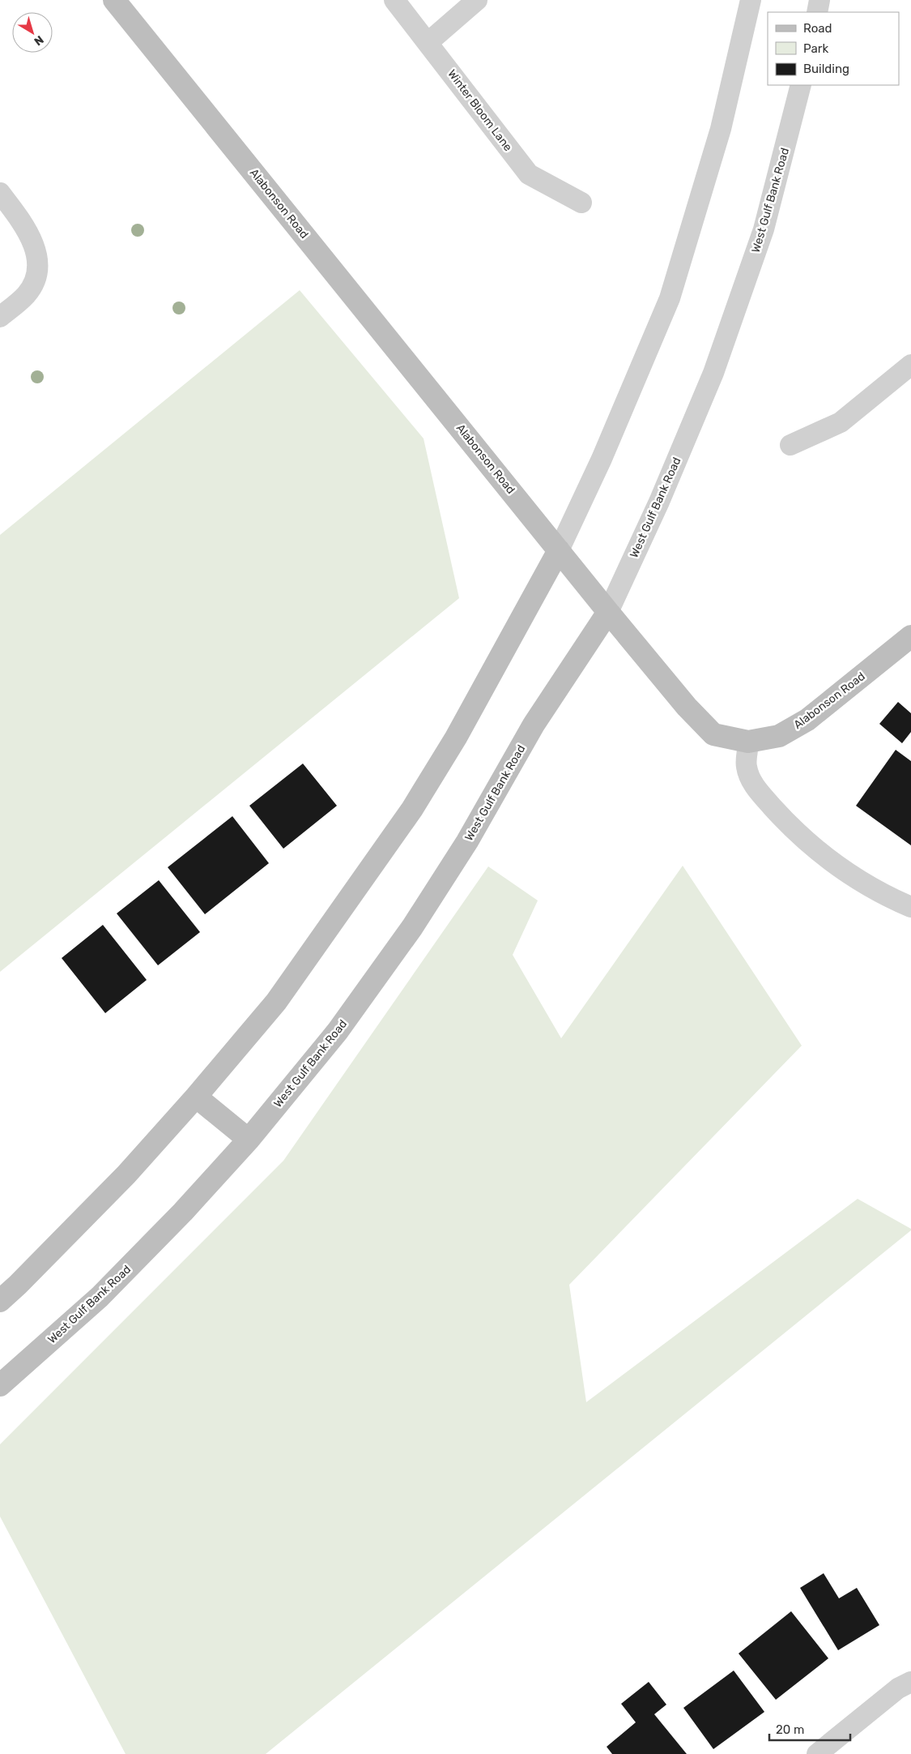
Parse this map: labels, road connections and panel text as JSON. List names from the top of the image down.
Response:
{
  "streets": {
    "street": ["Winter Bloom Lane", "West Gulf Bank Road", "Alabonson Road"]
  },
  "crossings": [
    ["West Gulf Bank Road", "Alabonson Road"]
  ],
  "legend": ["Road", "Park", "Building"],
  "scale_bar": "20 m",
  "north": "bottom right"
}
